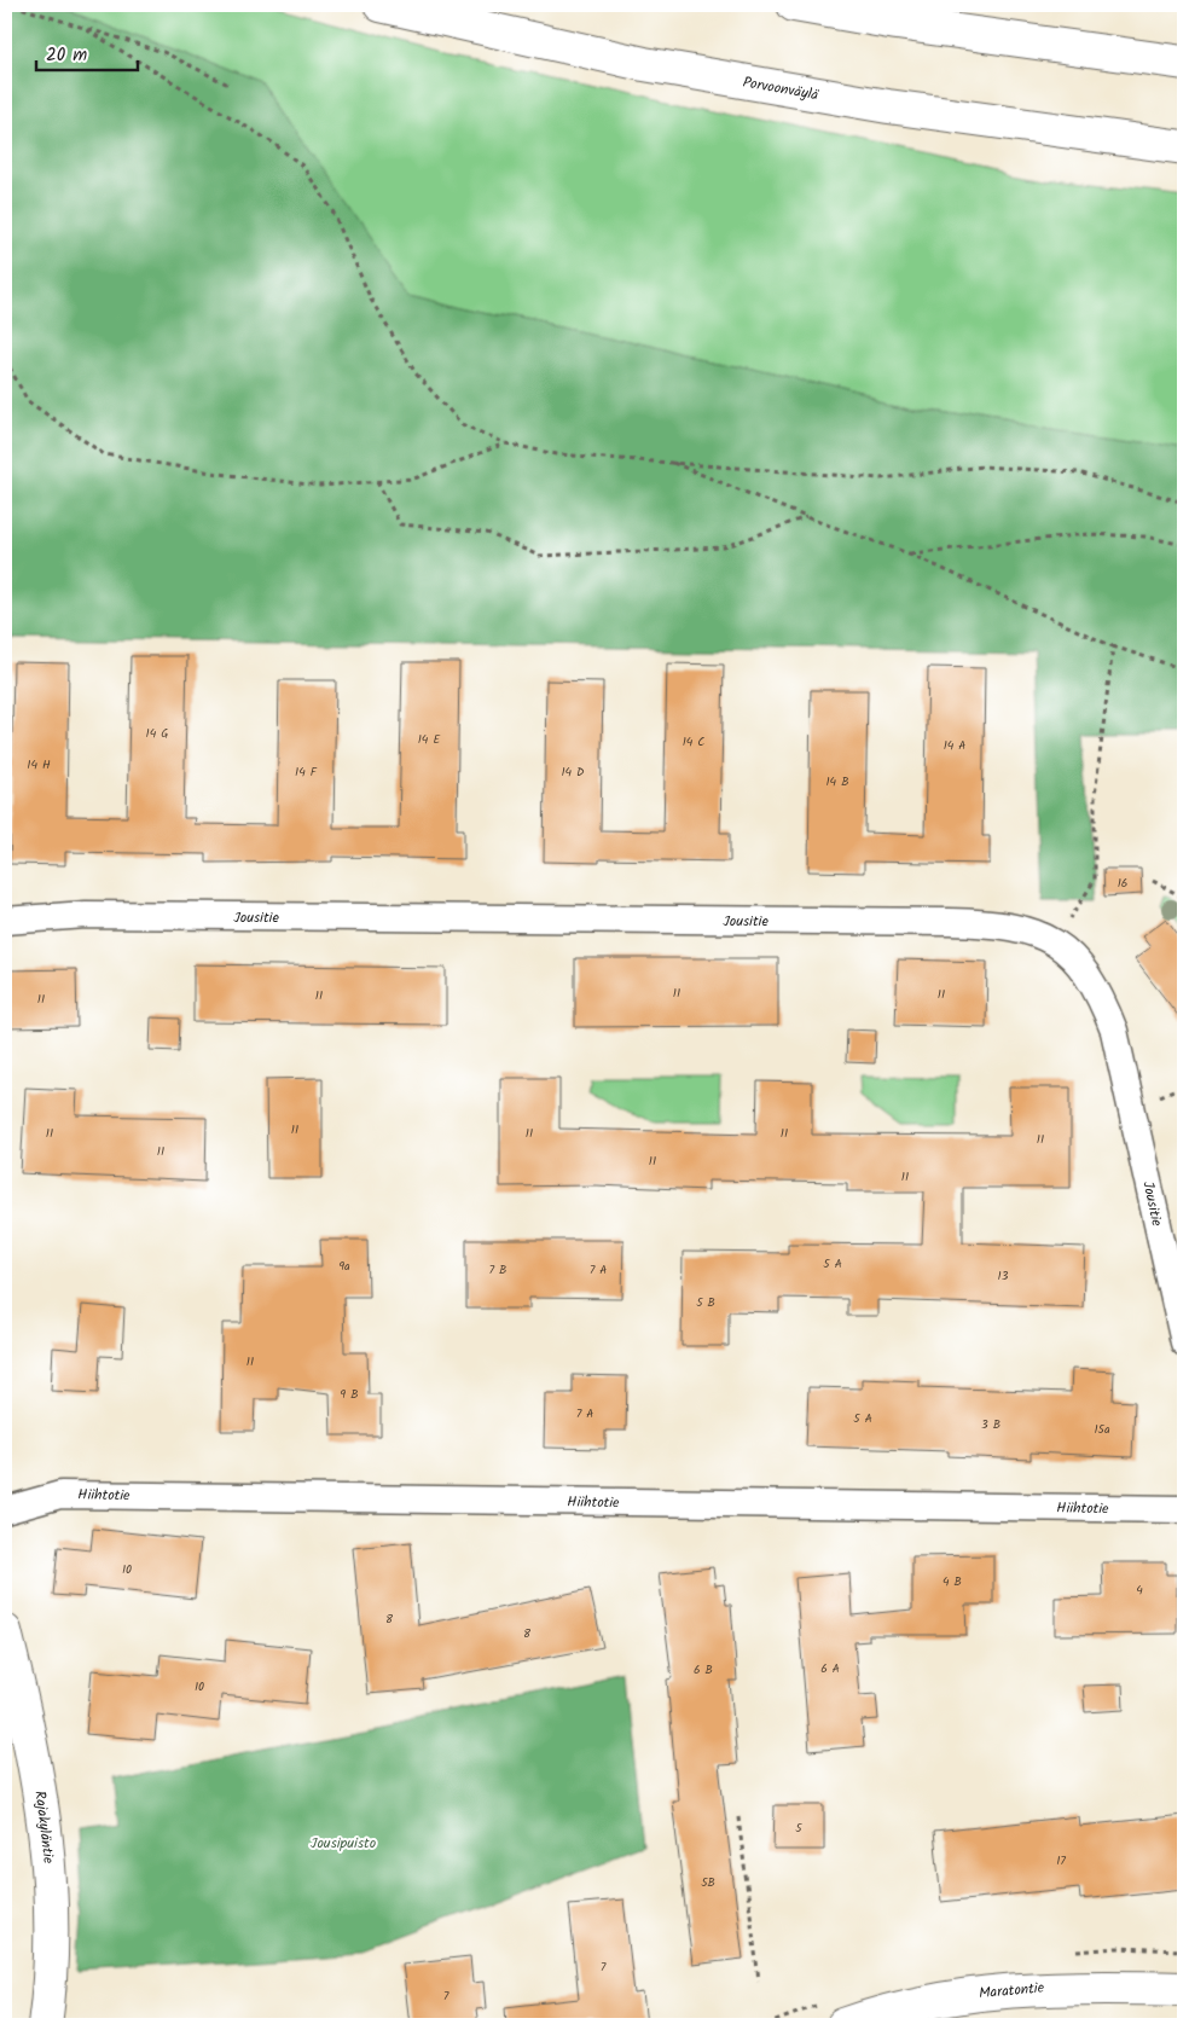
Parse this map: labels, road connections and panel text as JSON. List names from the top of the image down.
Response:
{
  "streets": {
    "main road": ["Porvoonväylä", "Rajakyläntie", "Maratontie"],
    "street": ["Jousitie", "Hiihtotie"]
  },
  "parks": ["Jousipuisto"],
  "house_numbers": [
    "14 G",
    "14 E",
    "14 C",
    "14 A",
    "14 H",
    "14 F",
    "14 D",
    "14 B",
    "16",
    "11",
    "11",
    "11",
    "11",
    "11",
    "11",
    "11",
    "11",
    "11",
    "11",
    "11",
    "11",
    "5 A",
    "9a",
    "7 B",
    "7 A",
    "13",
    "5 B",
    "11",
    "9 B",
    "7 A",
    "5 A",
    "3 B",
    "15a",
    "10",
    "4 B",
    "4",
    "8",
    "8",
    "6 A",
    "6 B",
    "10",
    "5",
    "17",
    "5B",
    "7",
    "7"
  ],
  "scale_bar": "20 m"
}
